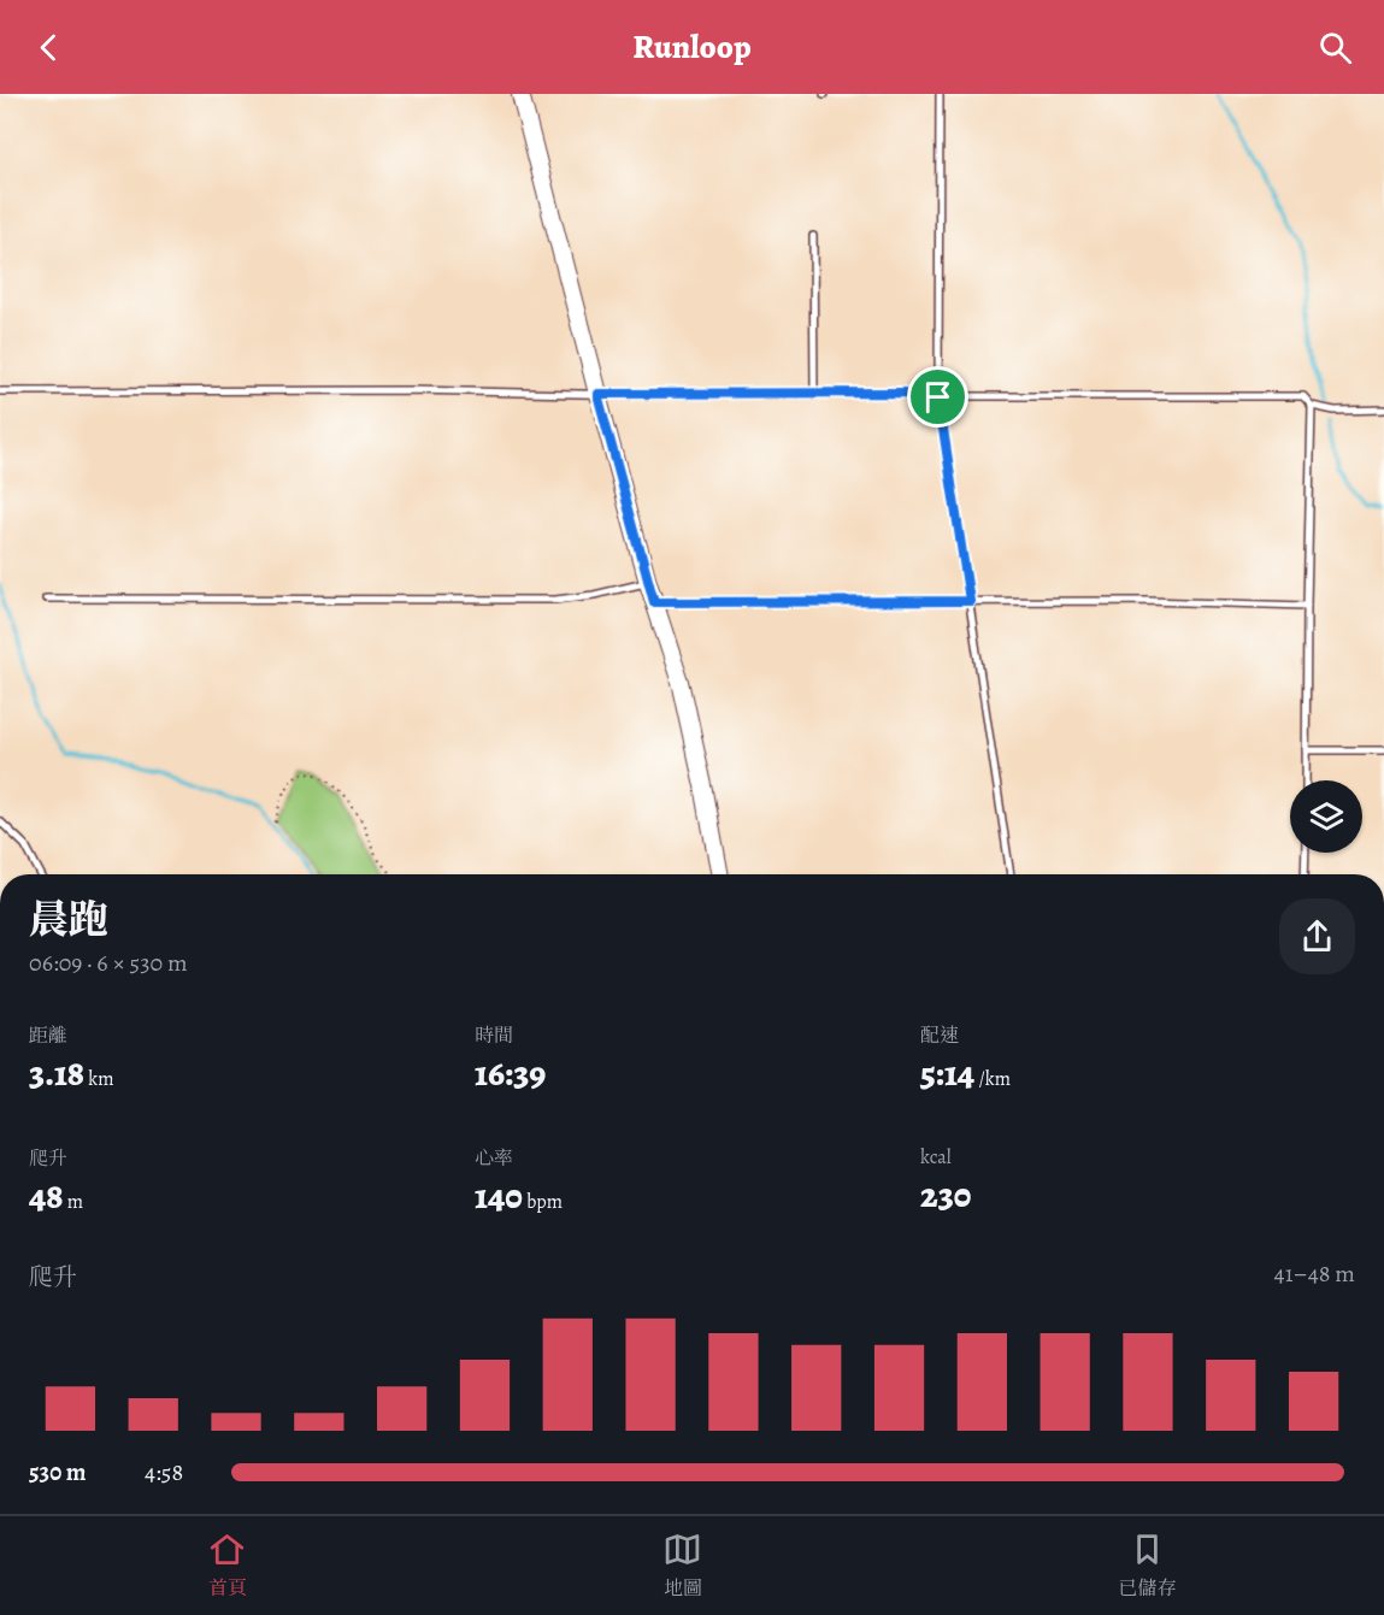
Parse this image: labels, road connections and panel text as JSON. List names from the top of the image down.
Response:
{
  "page": {
    "header": "Runloop",
    "heading": ["晨跑", "06:09 · 6 × 530 m"],
    "stats": [
      ["距離", "3.18 km"],
      ["時間", "16:39"],
      ["配速", "5:14 /km"],
      ["爬升", "48 m"],
      ["心率", "140 bpm"],
      ["kcal", "230"]
    ],
    "chart": ["爬升", "41–48 m"],
    "list": [
      {
        "name": "530 m",
        "note": "4:58"
      }
    ],
    "tabs": ["首頁", "地圖", "已儲存"]
  }
}
